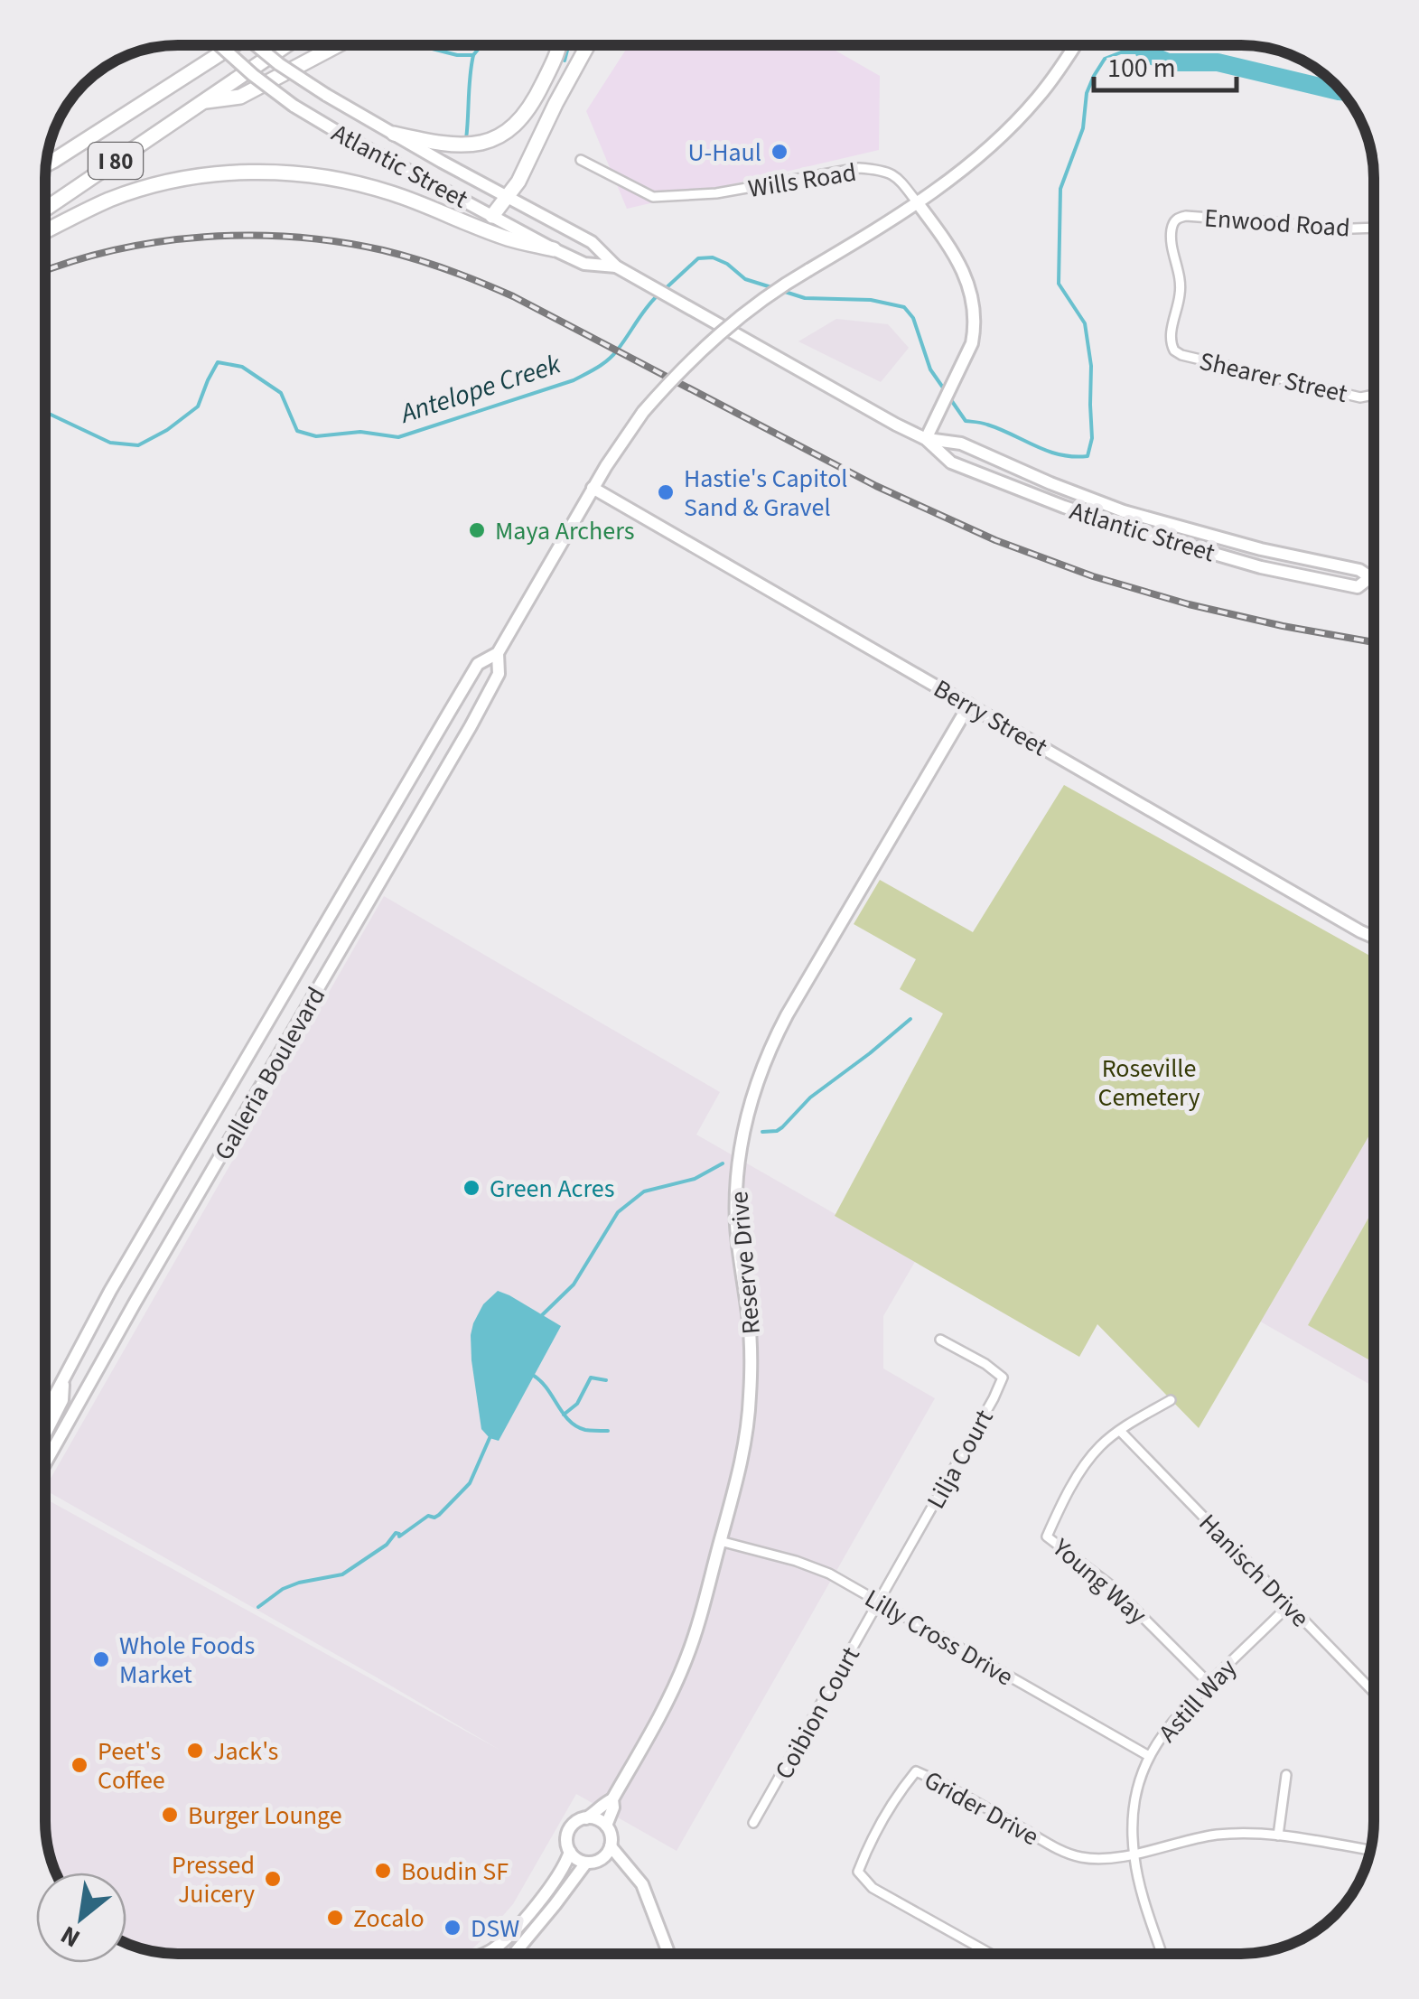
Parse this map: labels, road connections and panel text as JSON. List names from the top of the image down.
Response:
{
  "streets": {
    "highway": ["I 80"],
    "main road": [
      "Atlantic Street",
      "Wills Road",
      "Berry Street",
      "Galleria Boulevard",
      "Reserve Drive"
    ],
    "street": [
      "Enwood Road",
      "Shearer Street",
      "Lilja Court",
      "Hanisch Drive",
      "Young Way",
      "Lilly Cross Drive",
      "Astill Way",
      "Coibion Court",
      "Grider Drive"
    ]
  },
  "crossings": [
    ["Atlantic Street", "Wills Road"],
    ["Wills Road", "Galleria Boulevard"],
    ["Enwood Road", "Shearer Street"],
    ["Berry Street", "Galleria Boulevard"],
    ["Berry Street", "Reserve Drive"],
    ["Reserve Drive", "Lilly Cross Drive"],
    ["Lilja Court", "Lilly Cross Drive"],
    ["Lilja Court", "Coibion Court"],
    ["Hanisch Drive", "Young Way"],
    ["Hanisch Drive", "Astill Way"],
    ["Young Way", "Astill Way"],
    ["Lilly Cross Drive", "Astill Way"],
    ["Lilly Cross Drive", "Coibion Court"],
    ["Astill Way", "Grider Drive"]
  ],
  "water": ["Antelope Creek"],
  "parks": ["Roseville Cemetery"],
  "places": [
    "U-Haul",
    "Hastie's Capitol Sand & Gravel",
    "Maya Archers",
    "Green Acres",
    "Whole Foods Market",
    "Jack's",
    "Peet's Coffee",
    "Burger Lounge",
    "Boudin SF",
    "Pressed Juicery",
    "Zocalo",
    "DSW"
  ],
  "scale_bar": "100 m",
  "north": "bottom left"
}
